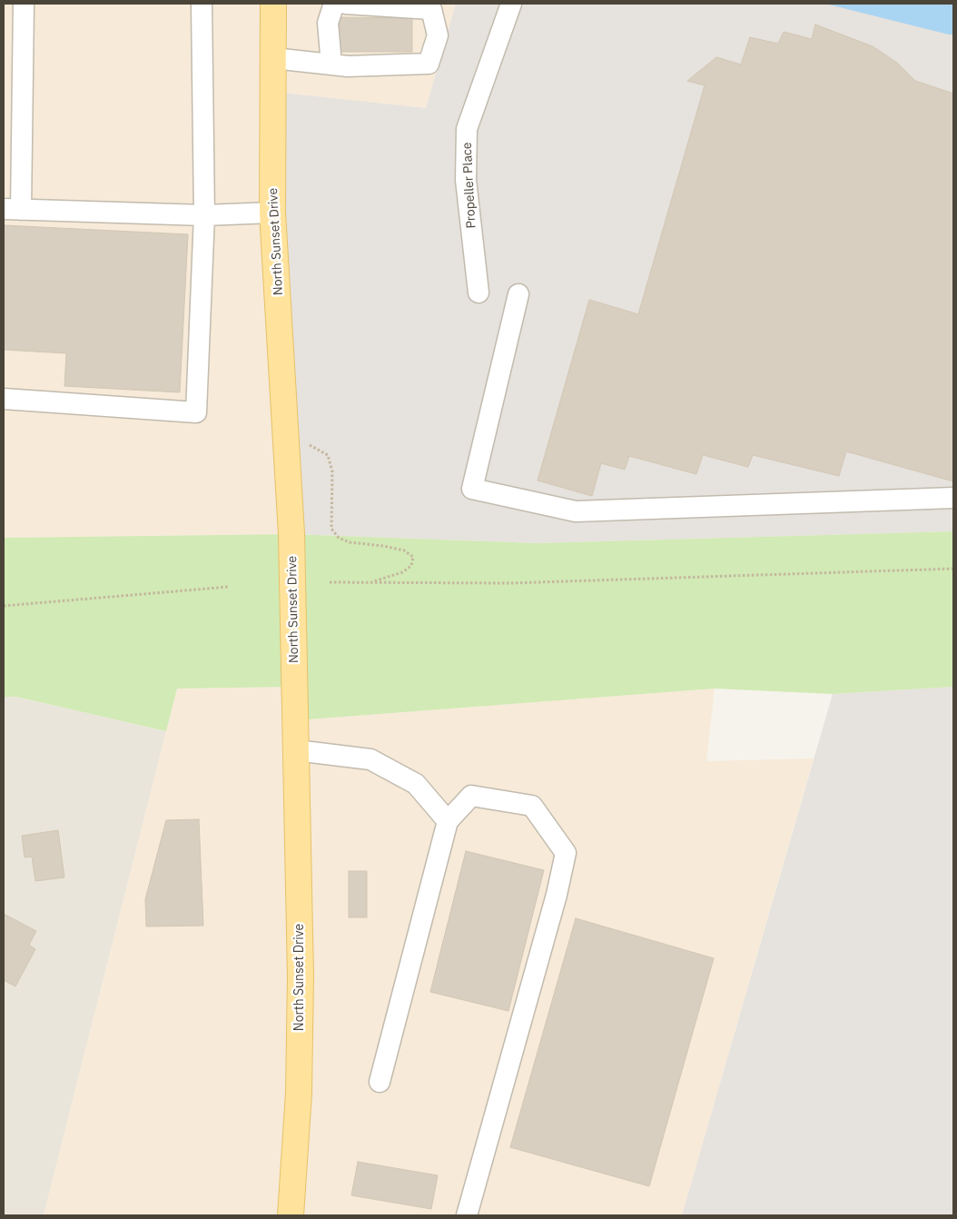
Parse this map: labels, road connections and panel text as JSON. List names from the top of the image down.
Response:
{
  "streets": {
    "main road": ["North Sunset Drive"],
    "street": ["Propeller Place"]
  }
}
